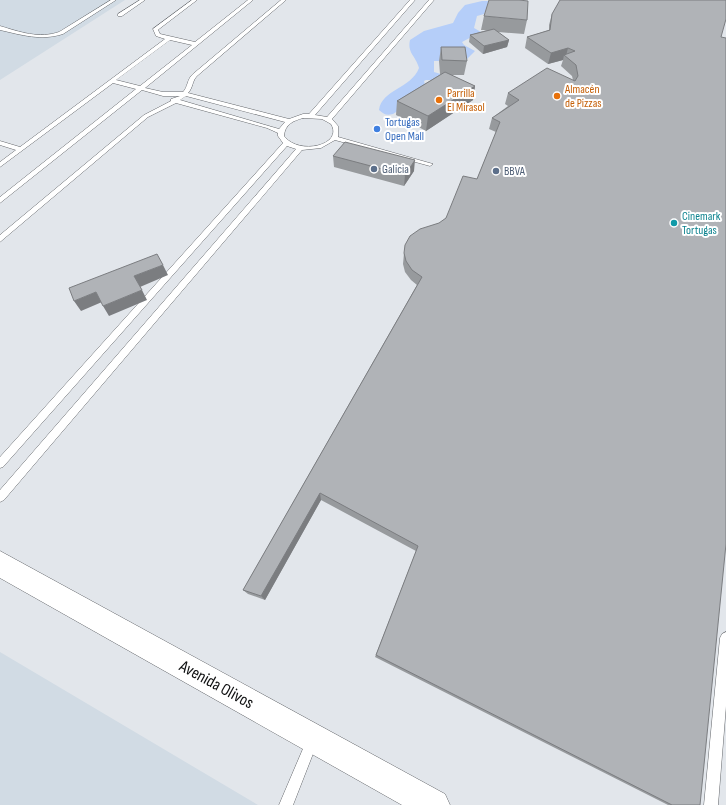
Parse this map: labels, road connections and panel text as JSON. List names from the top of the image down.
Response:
{
  "streets": {
    "street": ["Avenida Olivos"]
  },
  "places": [
    "Almacén de Pizzas",
    "Parrilla El Mirasol",
    "Tortugas Open Mall",
    "Galicia",
    "BBVA",
    "Cinemark Tortugas"
  ]
}
